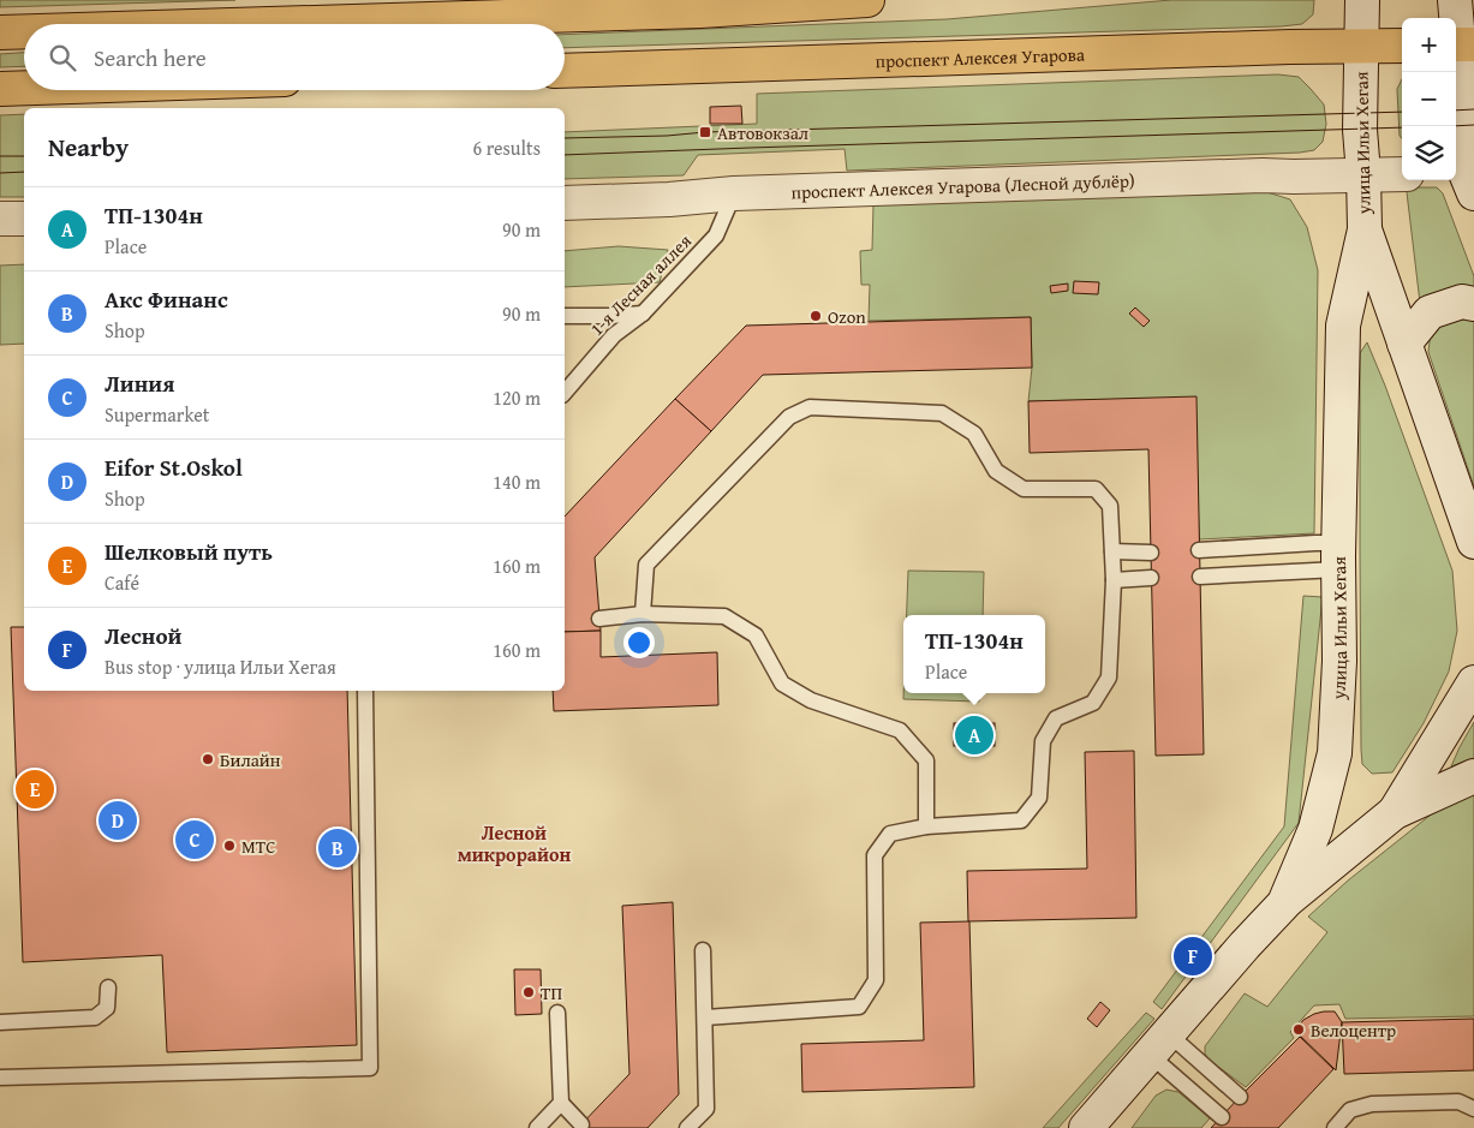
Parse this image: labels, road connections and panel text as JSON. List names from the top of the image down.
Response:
{
  "streets": {
    "main road": ["проспект Алексея Угарова", "улица Ильи Хегая", "проспект Алексея Угарова (Лесной дублёр)"],
    "lane": ["1-я Лесная аллея"]
  },
  "crossings": [
    ["проспект Алексея Угарова", "улица Ильи Хегая"],
    ["улица Ильи Хегая", "проспект Алексея Угарова (Лесной дублёр)"],
    ["проспект Алексея Угарова (Лесной дублёр)", "1-я Лесная аллея"]
  ],
  "districts": ["Лесной микрорайон"],
  "places": {
    "transit": ["Автовокзал"],
    "other": [
      "Ozon",
      "Билайн",
      "МТС",
      "ТП",
      "Велоцентр"
    ]
  },
  "page": {
    "map_buttons": ["+", "−"],
    "search": "Search here",
    "heading": ["Nearby", "6 results"],
    "list": [
      {
        "mark": "A",
        "name": "ТП-1304н",
        "note": "Place",
        "value": "90 m"
      },
      {
        "mark": "B",
        "name": "Акс Финанс",
        "note": "Shop",
        "value": "90 m"
      },
      {
        "mark": "C",
        "name": "Линия",
        "note": "Supermarket",
        "value": "120 m"
      },
      {
        "mark": "D",
        "name": "Eifor St.Oskol",
        "note": "Shop",
        "value": "140 m"
      },
      {
        "mark": "E",
        "name": "Шелковый путь",
        "note": "Café",
        "value": "160 m"
      },
      {
        "mark": "F",
        "name": "Лесной",
        "note": "Bus stop · улица Ильи Хегая",
        "value": "160 m"
      }
    ],
    "popup": ["ТП-1304н", "Place"],
    "pins": [
      "A",
      "E",
      "D",
      "C",
      "B",
      "F"
    ]
  }
}
